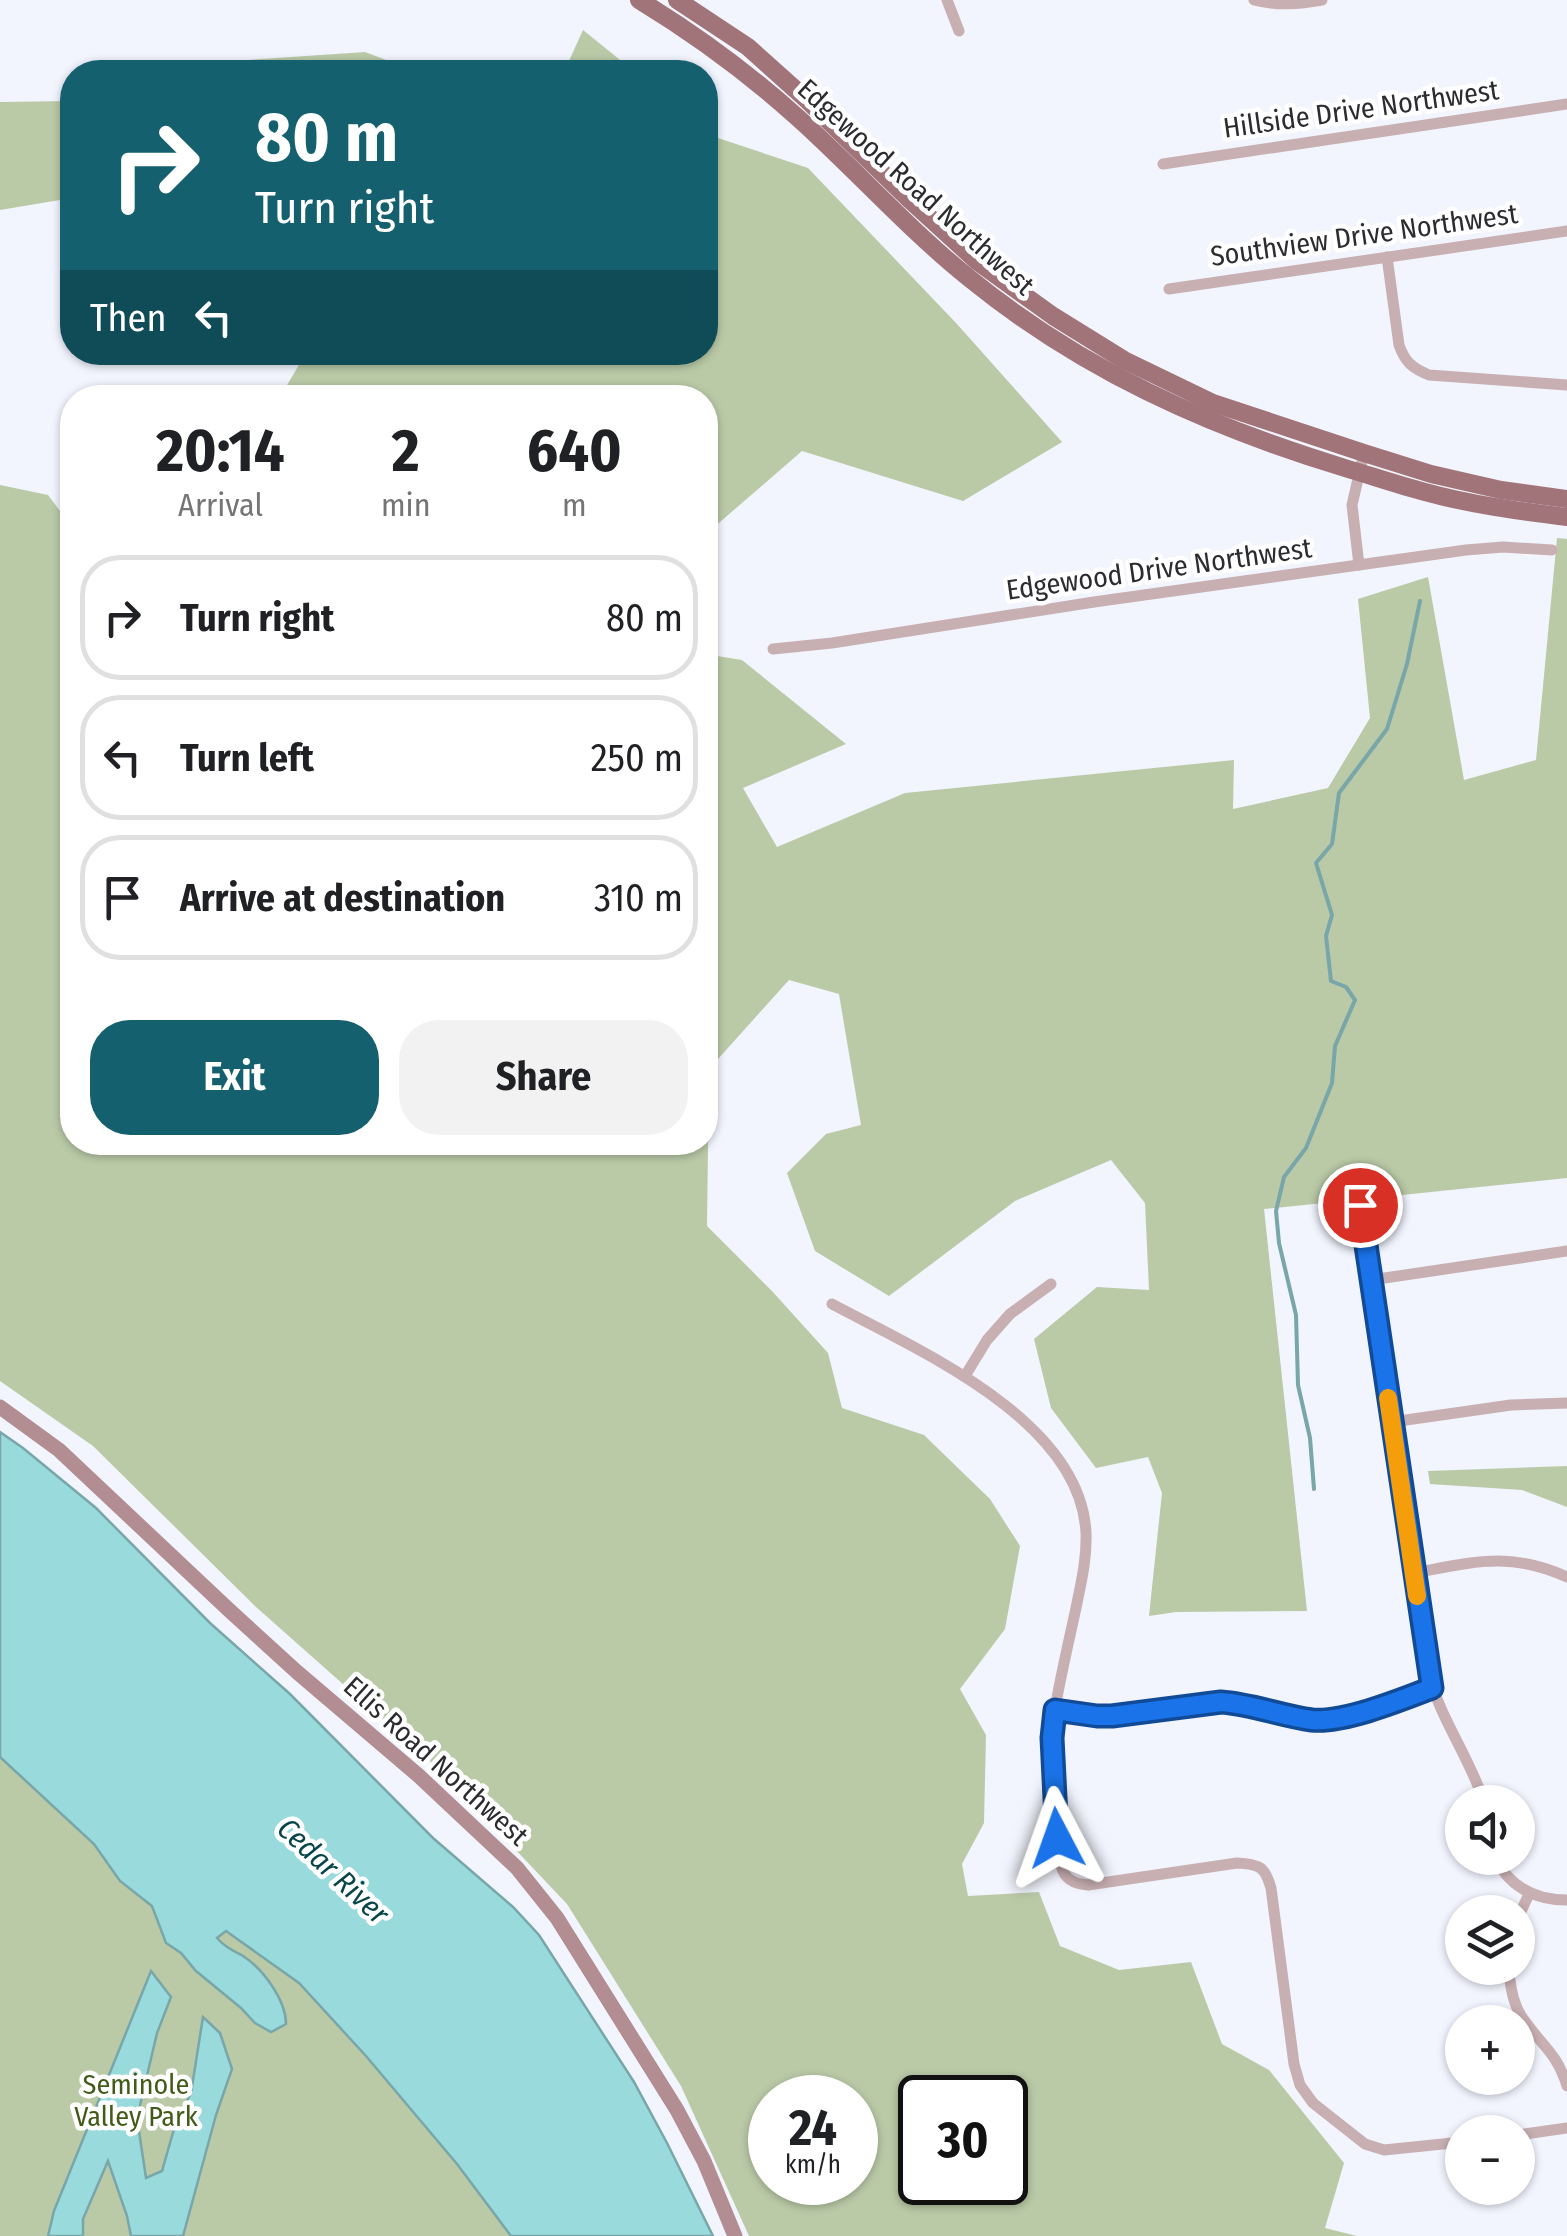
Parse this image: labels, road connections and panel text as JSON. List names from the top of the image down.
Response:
{
  "streets": {
    "main road": ["Edgewood Road Northwest"],
    "street": [
      "Hillside Drive Northwest",
      "Southview Drive Northwest",
      "Edgewood Drive Northwest",
      "Ellis Road Northwest"
    ]
  },
  "water": ["Cedar River"],
  "parks": ["Seminole Valley Park"],
  "page": {
    "turn": ["80 m", "Turn right"],
    "then": "Then",
    "eta": [
      "20:14",
      "Arrival",
      "2",
      "min",
      "640",
      "m"
    ],
    "list": [
      {
        "name": "Turn right",
        "value": "80 m"
      },
      {
        "name": "Turn left",
        "value": "250 m"
      },
      {
        "name": "Arrive at destination",
        "value": "310 m"
      }
    ],
    "buttons": ["Exit", "Share"],
    "map_buttons": ["+", "−"],
    "speed": "24 km/h",
    "limit": "30"
  }
}
